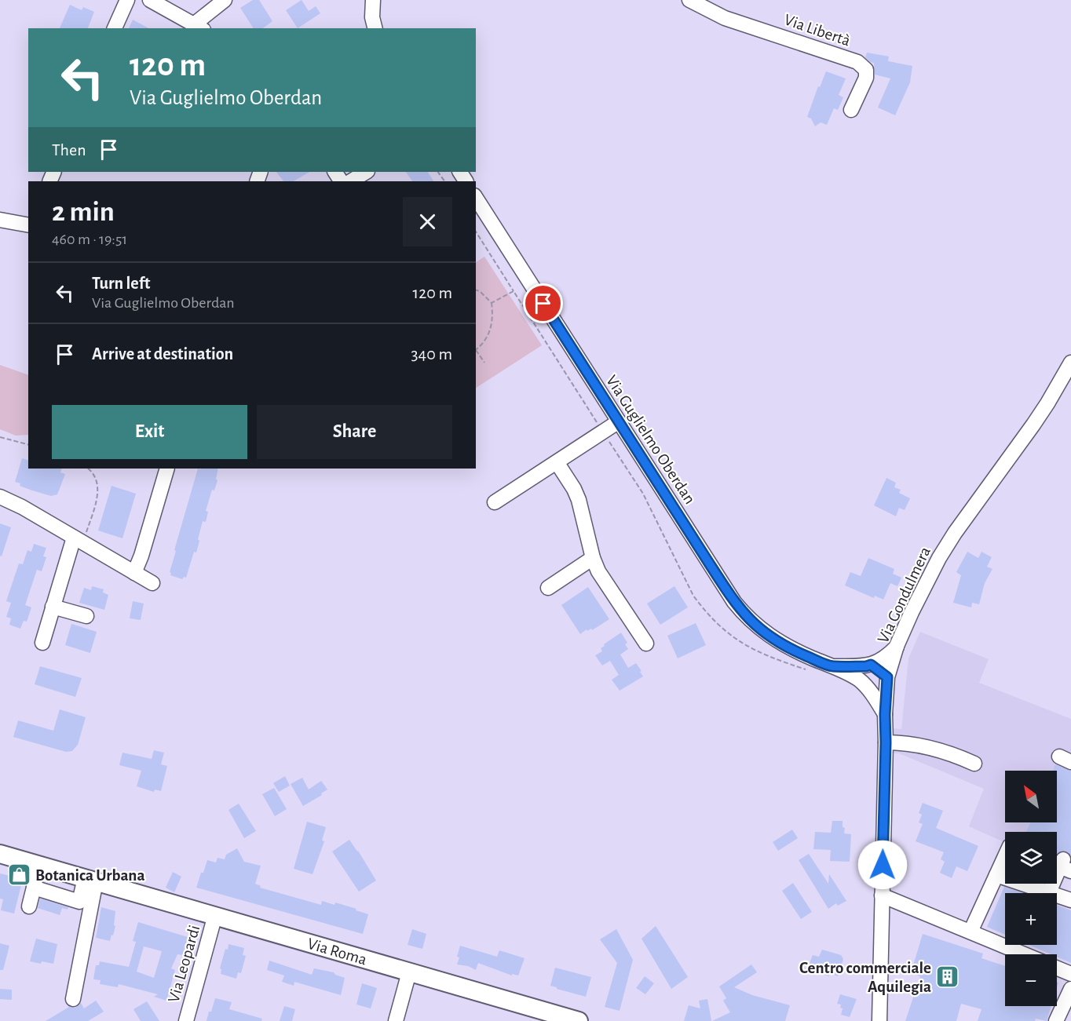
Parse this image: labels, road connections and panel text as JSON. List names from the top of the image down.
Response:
{
  "streets": {
    "main road": ["Via Roma"],
    "street": [
      "Via Libertà",
      "Via Guglielmo Oberdan",
      "Via Gondulmera",
      "Via Leopardi"
    ]
  },
  "crossings": [
    ["Via Guglielmo Oberdan", "Via Gondulmera"],
    ["Via Roma", "Via Leopardi"]
  ],
  "places": {
    "shop": ["Botanica Urbana"],
    "building": ["Centro commerciale Aquilegia"]
  },
  "north": "top left",
  "page": {
    "turn": ["120 m", "Via Guglielmo Oberdan"],
    "then": "Then",
    "heading": ["2 min", "460 m · 19:51"],
    "list": [
      {
        "name": "Turn left",
        "note": "Via Guglielmo Oberdan",
        "value": "120 m"
      },
      {
        "name": "Arrive at destination",
        "value": "340 m"
      }
    ],
    "buttons": ["Exit", "Share"],
    "map_buttons": ["+", "−"]
  }
}
